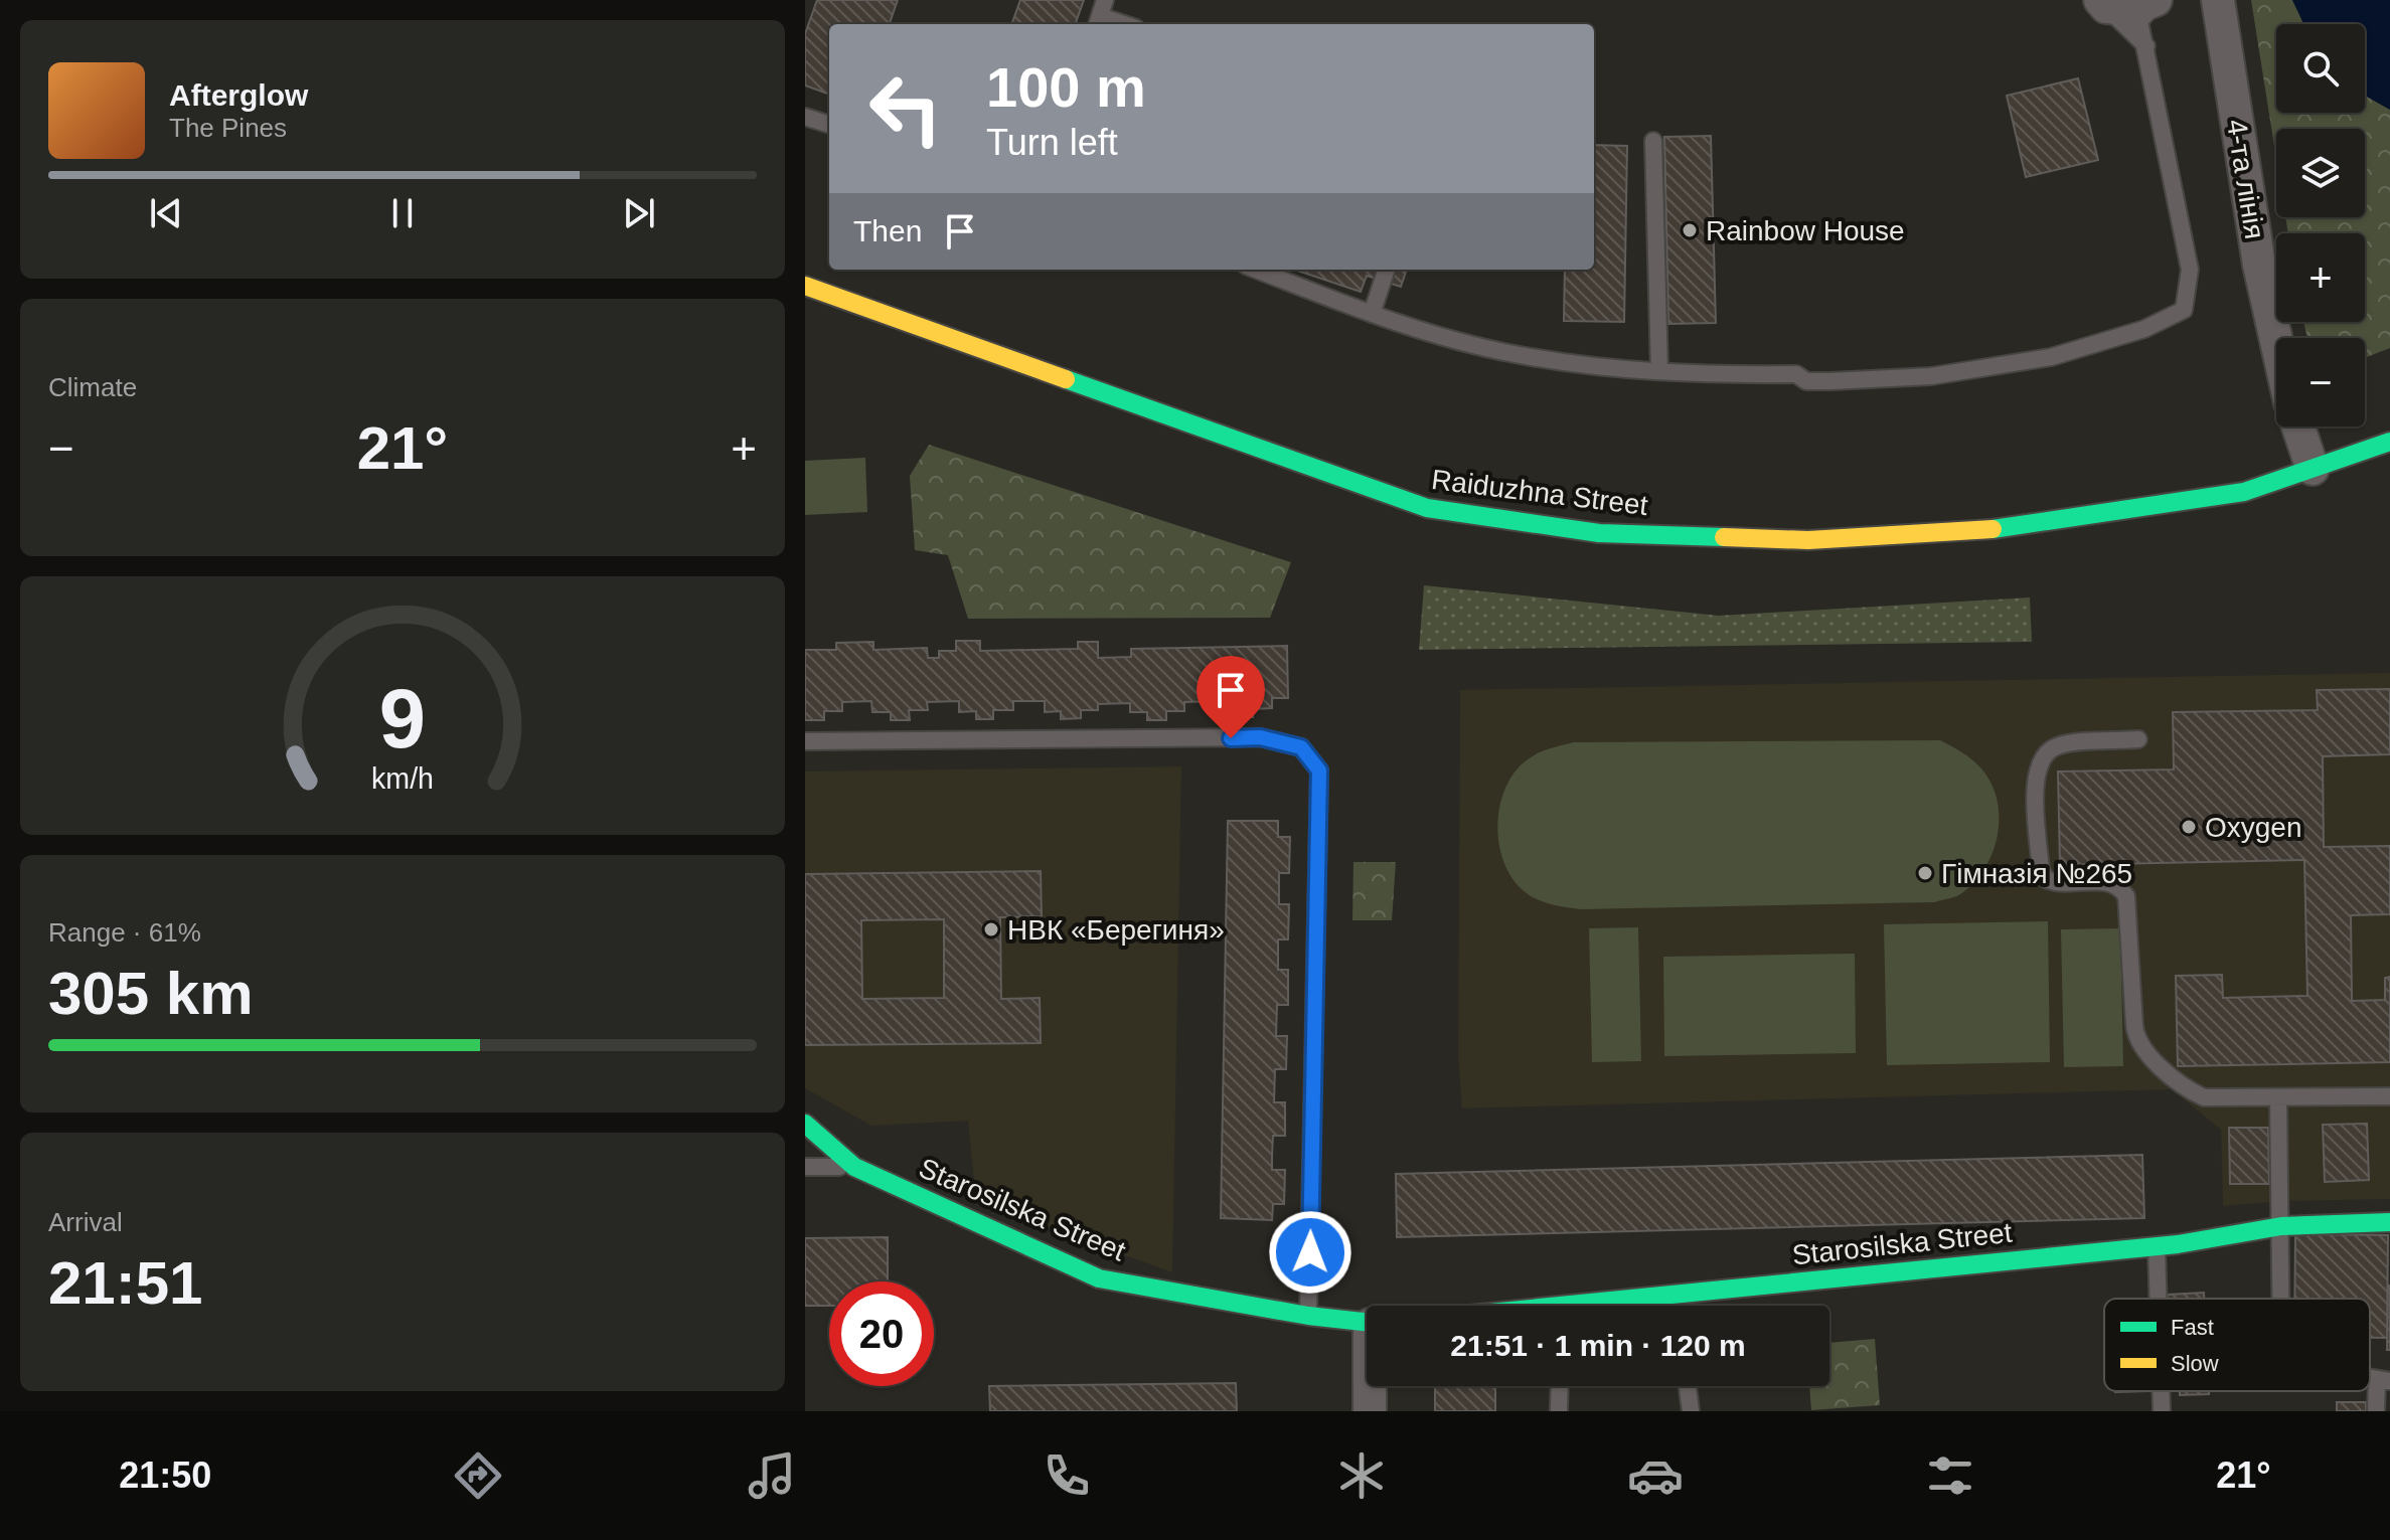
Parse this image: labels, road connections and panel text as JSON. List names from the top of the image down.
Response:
{
  "streets": {
    "street": ["4-та лінія", "Raiduzhna Street", "Starosilska Street"]
  },
  "places": [
    "Rainbow House",
    "Oxygen",
    "Гімназія №265",
    "НВК «Берегиня»"
  ],
  "legend": ["Fast", "Slow"],
  "page": {
    "map_buttons": ["+", "−"],
    "turn": ["100 m", "Turn left"],
    "song": ["Afterglow", "The Pines"],
    "then": "Then",
    "tile": [
      "Climate",
      ["Range · 61%", "305 km"],
      ["Arrival", "21:51"]
    ],
    "heat": ["−", "21°", "+"],
    "limit": "20",
    "trip": "21:51 · 1 min · 120 m",
    "tabs": ["21:50", "21°"],
    "gauge": ["9", "km/h"]
  }
}
